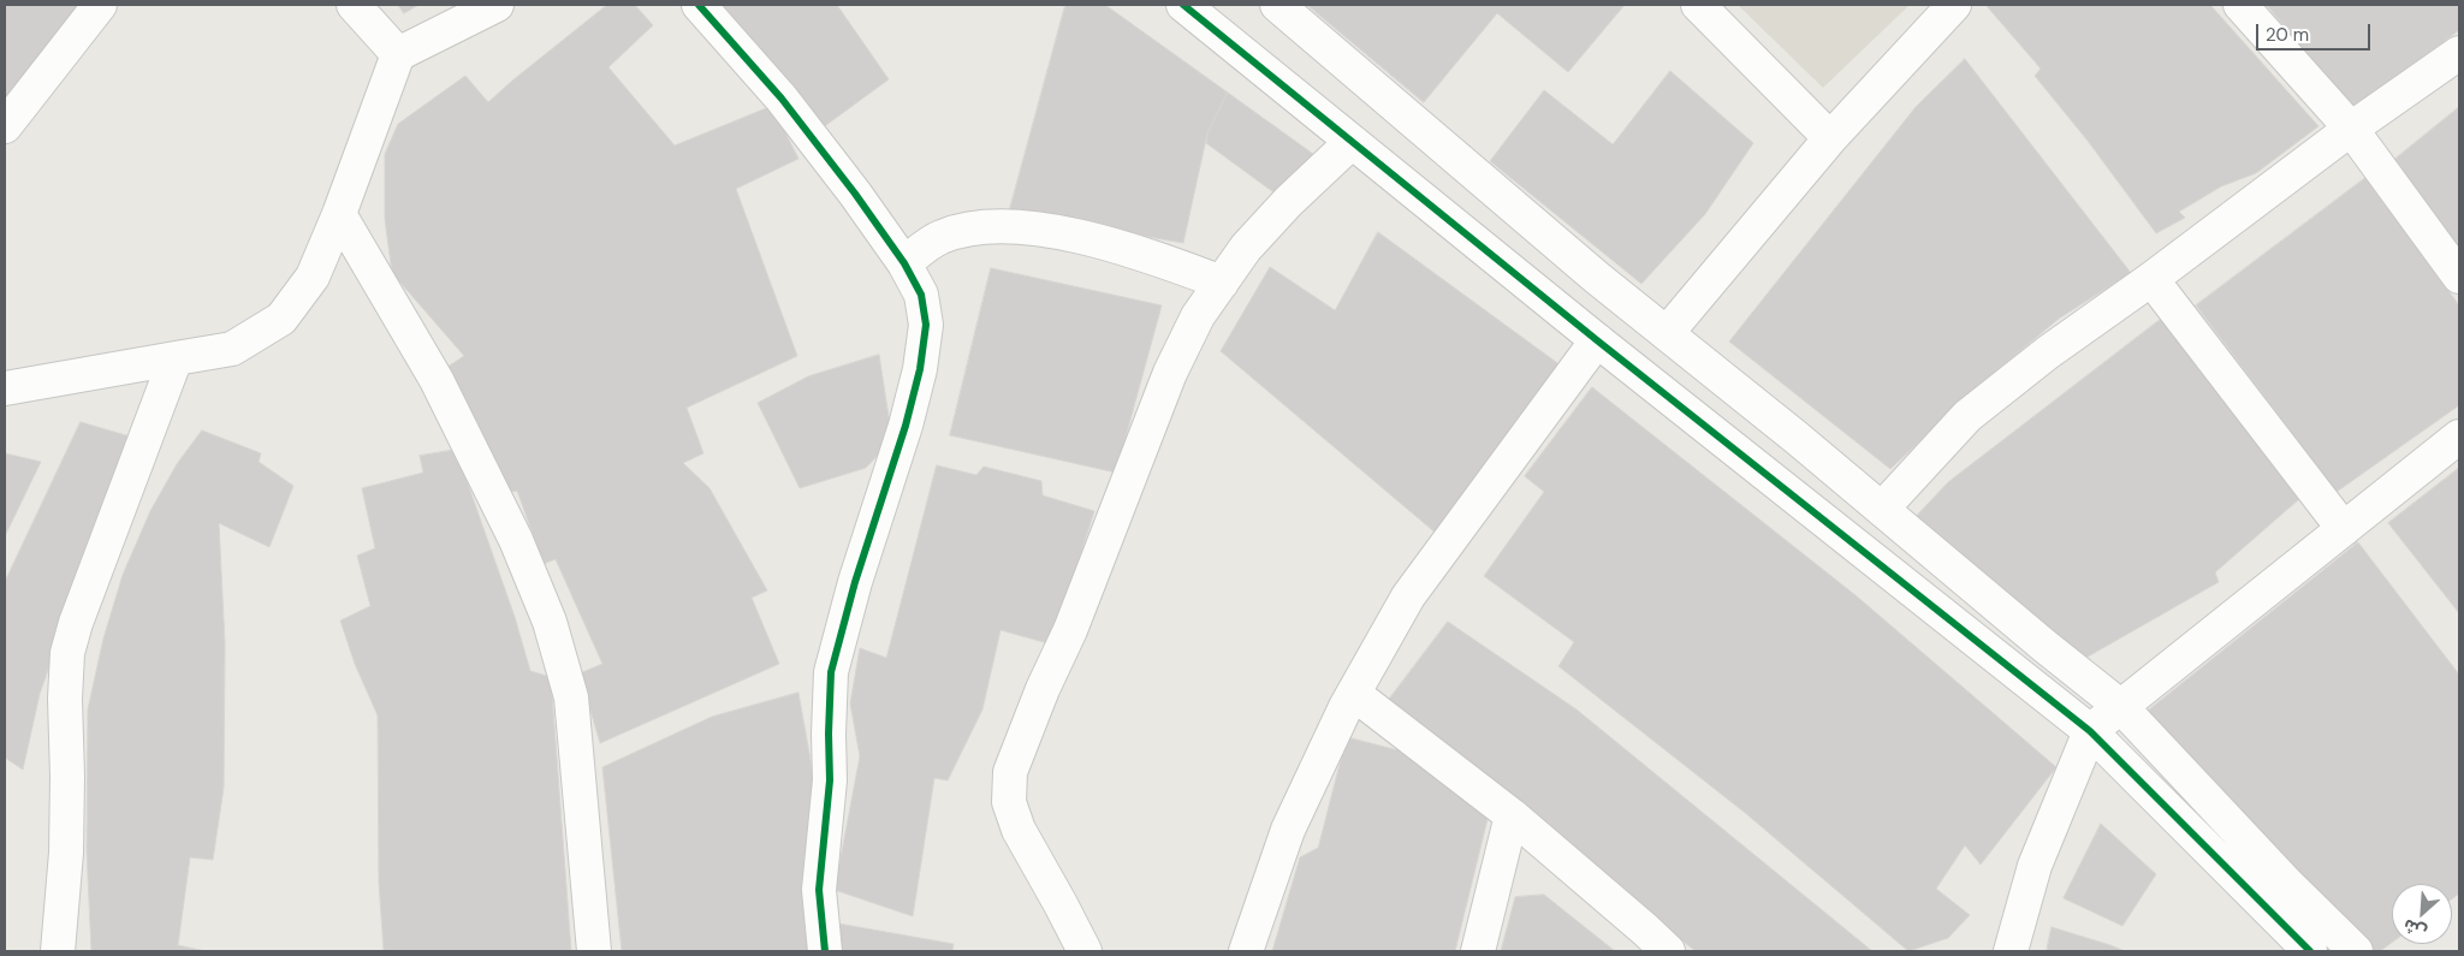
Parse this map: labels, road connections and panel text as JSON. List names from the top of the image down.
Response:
{
  "scale_bar": "20 m",
  "north": "bottom left"
}
